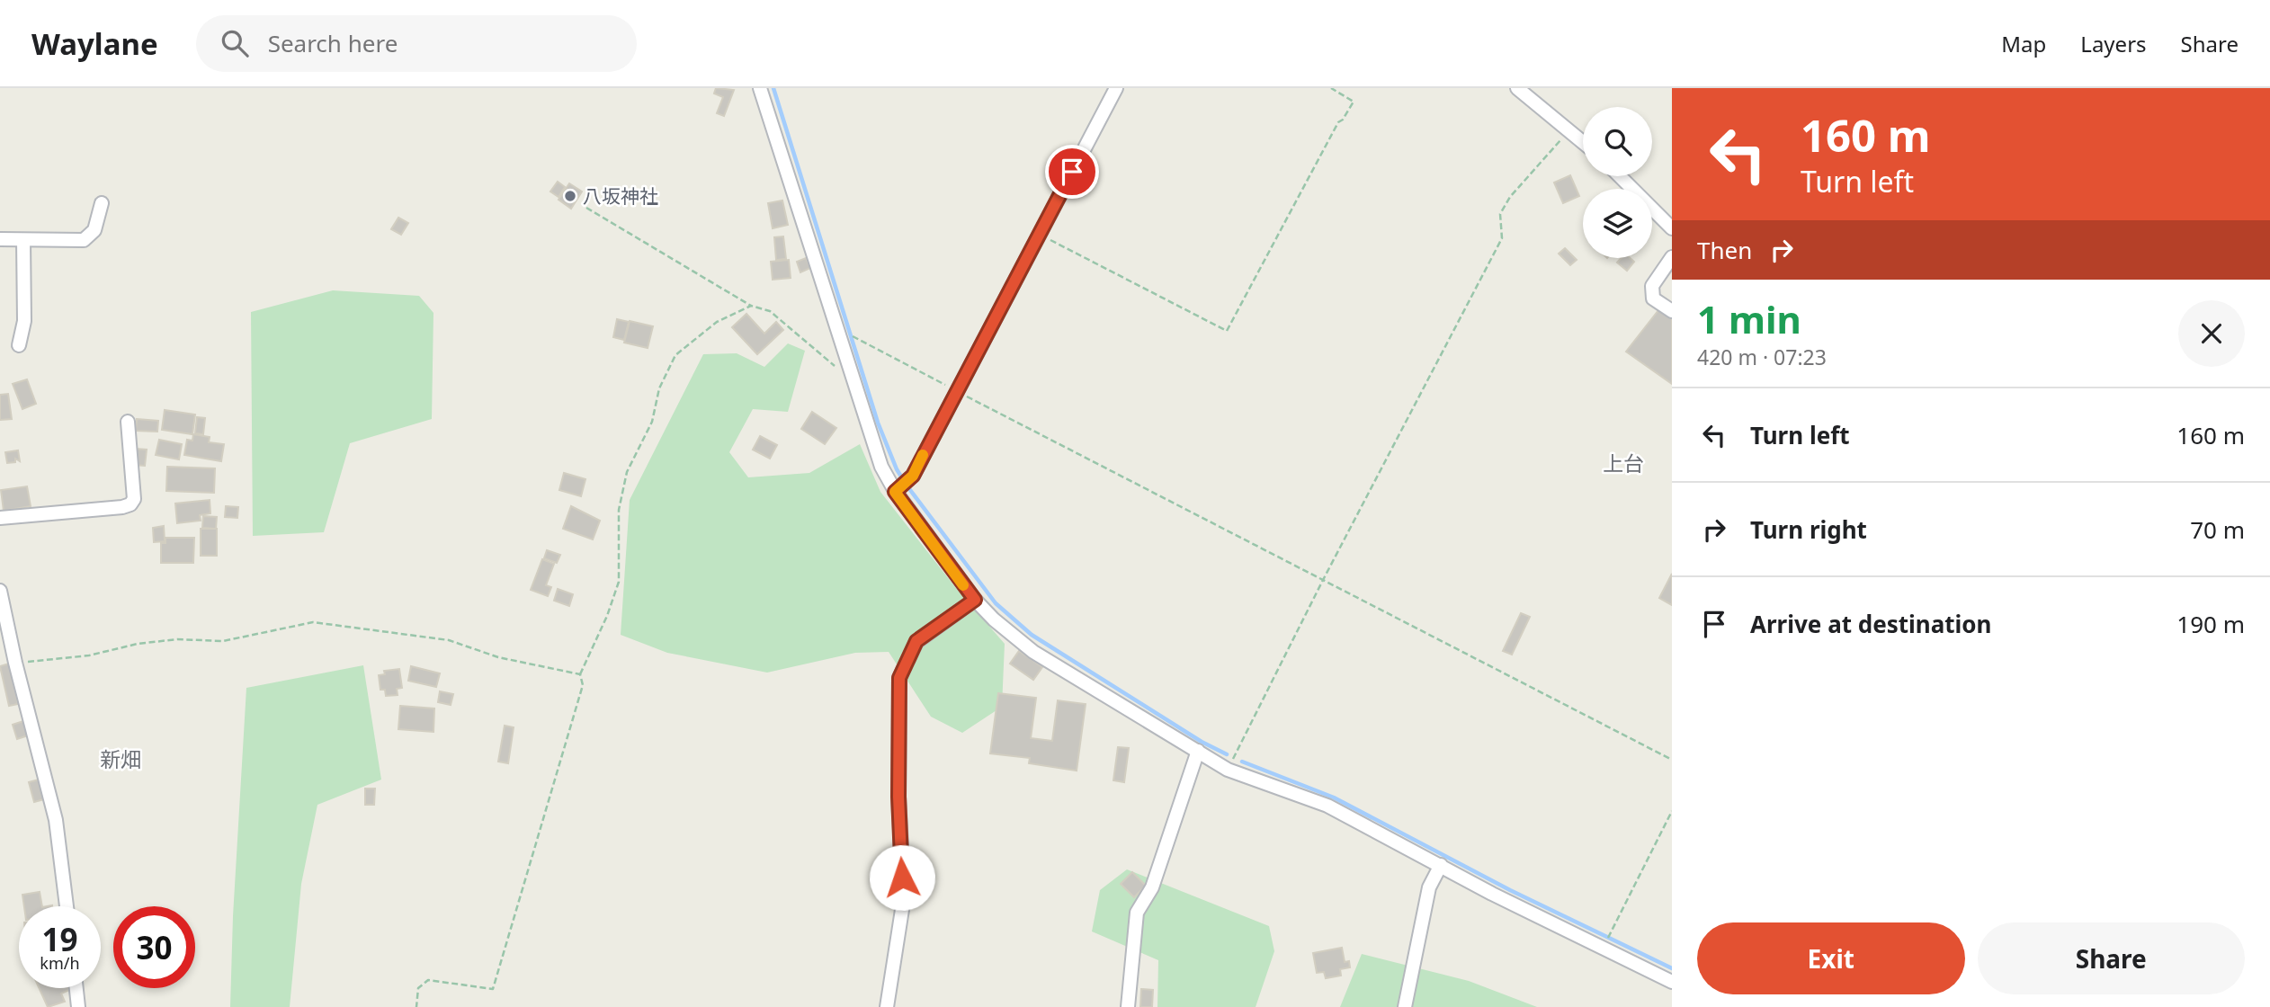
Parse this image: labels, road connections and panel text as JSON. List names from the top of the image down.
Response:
{
  "districts": ["上台", "新畑"],
  "places": ["八坂神社"],
  "page": {
    "header": "Waylane",
    "search": "Search here",
    "nav": ["Map", "Layers", "Share"],
    "turn": ["160 m", "Turn left"],
    "then": "Then",
    "heading": ["1 min", "420 m · 07:23"],
    "list": [
      {
        "name": "Turn left",
        "value": "160 m"
      },
      {
        "name": "Turn right",
        "value": "70 m"
      },
      {
        "name": "Arrive at destination",
        "value": "190 m"
      }
    ],
    "speed": "19 km/h",
    "limit": "30",
    "buttons": ["Exit", "Share"]
  }
}
